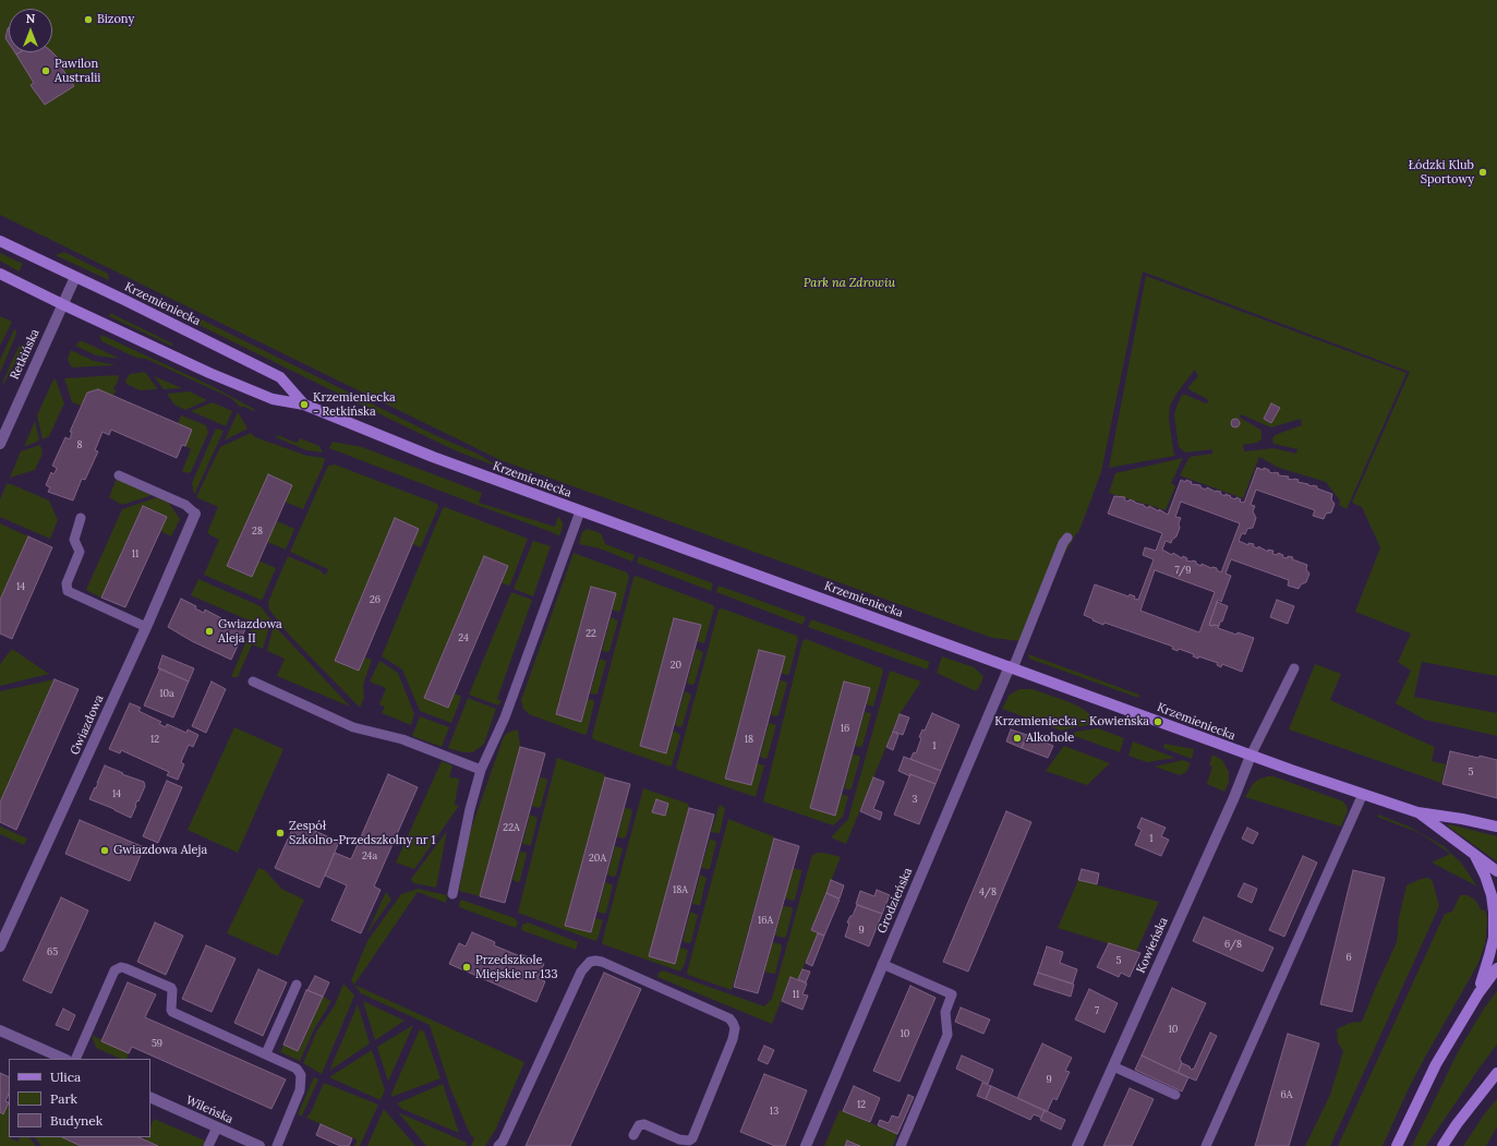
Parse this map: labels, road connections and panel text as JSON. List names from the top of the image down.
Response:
{
  "streets": {
    "main road": ["Krzemieniecka"],
    "street": [
      "Retkińska",
      "Gwiazdowa",
      "Grodzieńska",
      "Kowieńska",
      "Wileńska"
    ]
  },
  "crossings": [
    ["Krzemieniecka", "Retkińska"],
    ["Krzemieniecka", "Grodzieńska"],
    ["Krzemieniecka", "Kowieńska"]
  ],
  "parks": ["Park na Zdrowiu"],
  "places": [
    "Bizony",
    "Pawilon Australii",
    "Łódzki Klub Sportowy",
    "Krzemieniecka - Retkińska",
    "Gwiazdowa Aleja II",
    "Krzemieniecka - Kowieńska",
    "Alkohole",
    "Zespół Szkolno-Przedszkolny nr 1",
    "Gwiazdowa Aleja",
    "Przedszkole Miejskie nr 133"
  ],
  "house_numbers": [
    "8",
    "28",
    "11",
    "7/9",
    "14",
    "26",
    "22",
    "24",
    "20",
    "10a",
    "16",
    "12",
    "18",
    "1",
    "5",
    "14",
    "3",
    "22A",
    "1",
    "24a",
    "20A",
    "18A",
    "4/8",
    "16A",
    "9",
    "6/8",
    "65",
    "6",
    "5",
    "11",
    "7",
    "10",
    "10",
    "59",
    "9",
    "6A",
    "12",
    "13"
  ],
  "legend": ["Ulica", "Park", "Budynek"],
  "north": "top"
}
